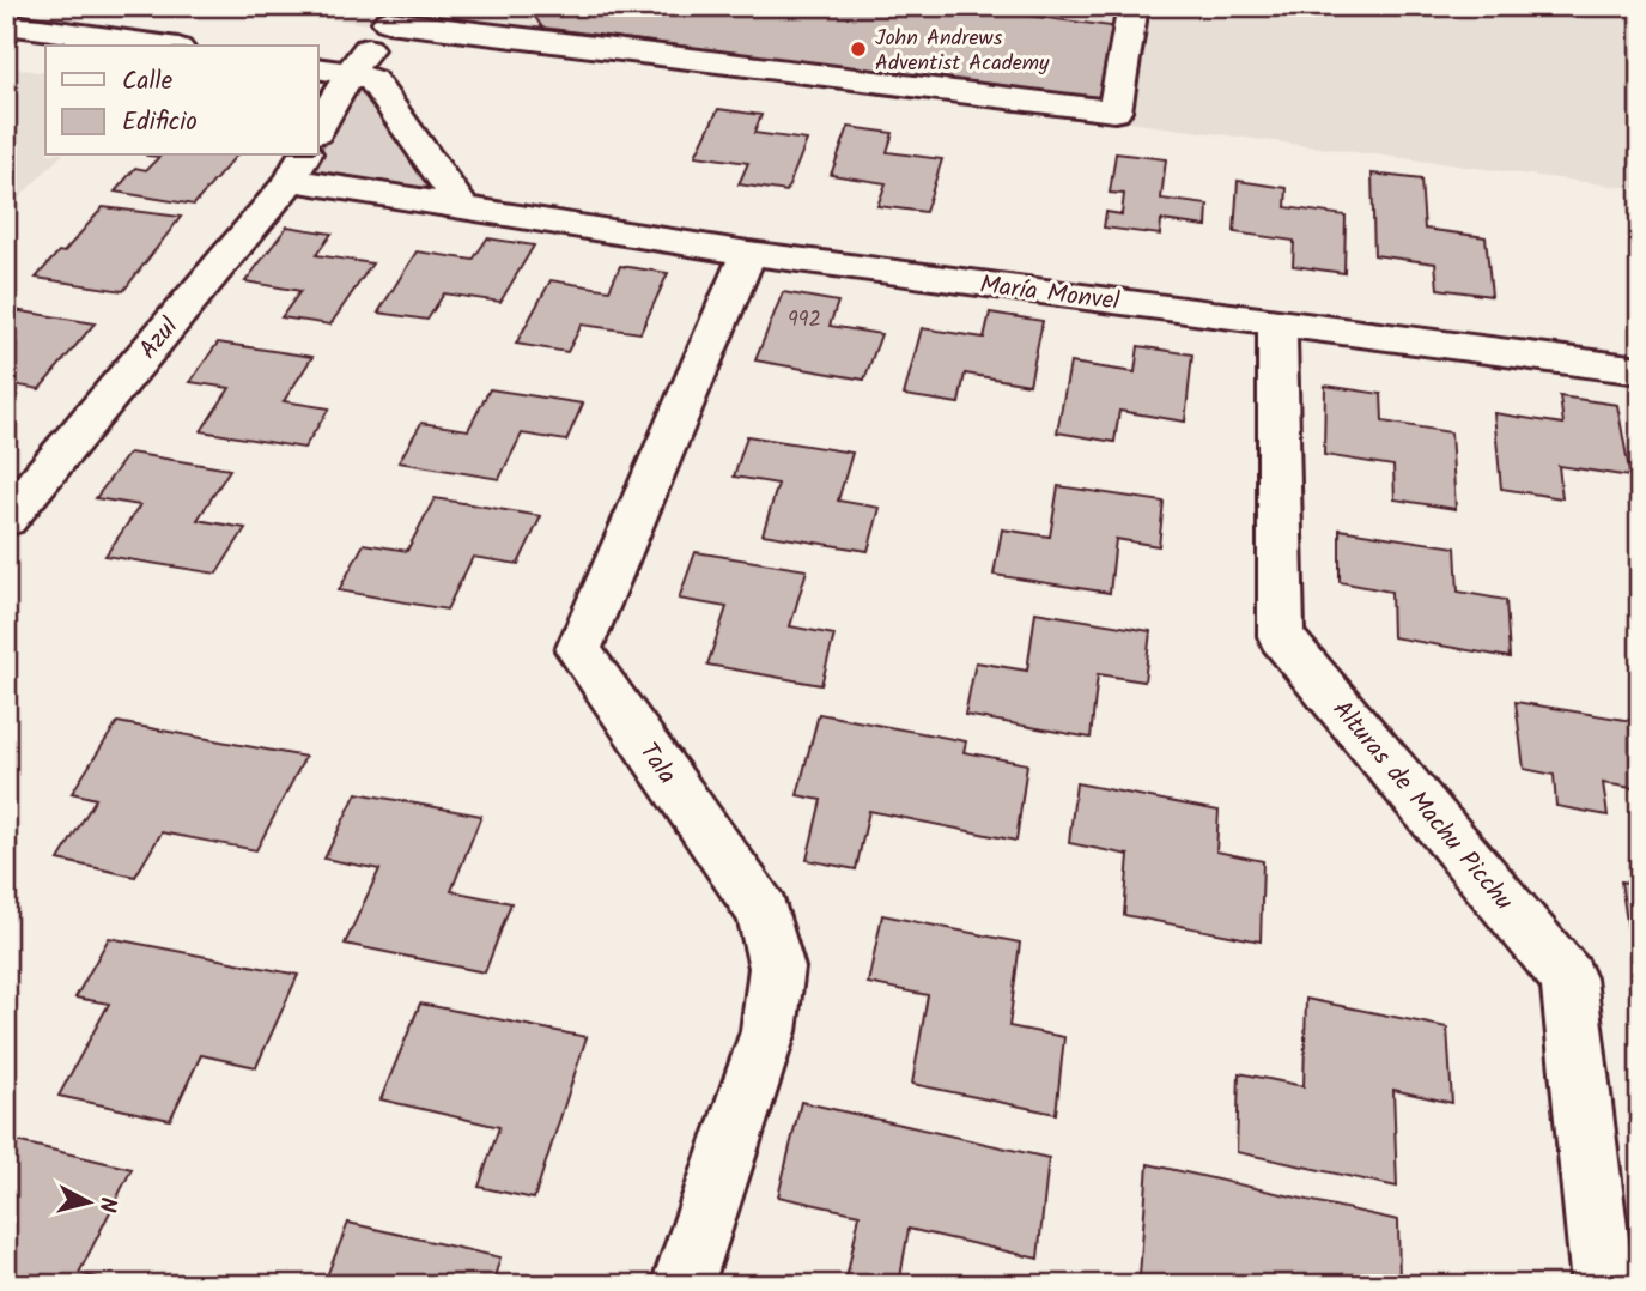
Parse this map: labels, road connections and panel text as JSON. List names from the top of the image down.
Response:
{
  "streets": {
    "street": [
      "María Monvel",
      "Azul",
      "Tala",
      "Alturas de Machu Picchu"
    ]
  },
  "crossings": [
    ["María Monvel", "Azul"],
    ["María Monvel", "Tala"],
    ["María Monvel", "Alturas de Machu Picchu"]
  ],
  "places": ["John Andrews Adventist Academy"],
  "house_numbers": ["992"],
  "legend": ["Calle", "Edificio"],
  "north": "right"
}
